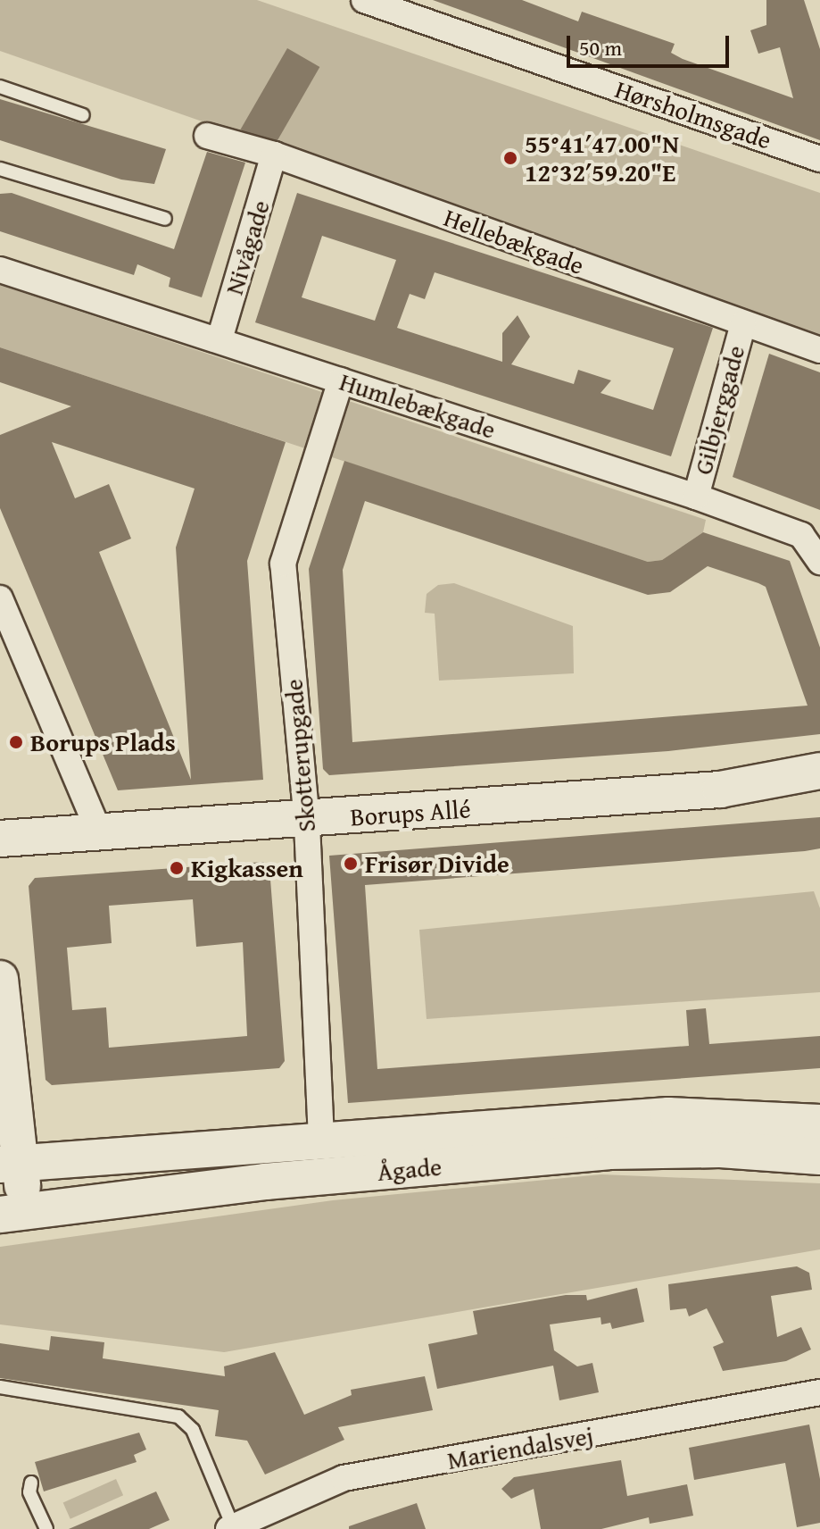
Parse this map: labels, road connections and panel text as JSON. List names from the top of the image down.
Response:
{
  "streets": {
    "street": [
      "Hørsholmsgade",
      "Hellebækgade",
      "Nivågade",
      "Humlebækgade",
      "Gilbjerggade",
      "Skotterupgade",
      "Borups Allé",
      "Ågade",
      "Mariendalsvej"
    ]
  },
  "crossings": [
    ["Hellebækgade", "Nivågade"],
    ["Hellebækgade", "Gilbjerggade"],
    ["Nivågade", "Humlebækgade"],
    ["Humlebækgade", "Gilbjerggade"],
    ["Humlebækgade", "Skotterupgade"],
    ["Skotterupgade", "Borups Allé"],
    ["Skotterupgade", "Ågade"]
  ],
  "places": [
    "55°41′47.00\"N 12°32′59.20\"E",
    "Borups Plads",
    "Frisør Divide",
    "Kigkassen"
  ],
  "scale_bar": "50 m"
}
